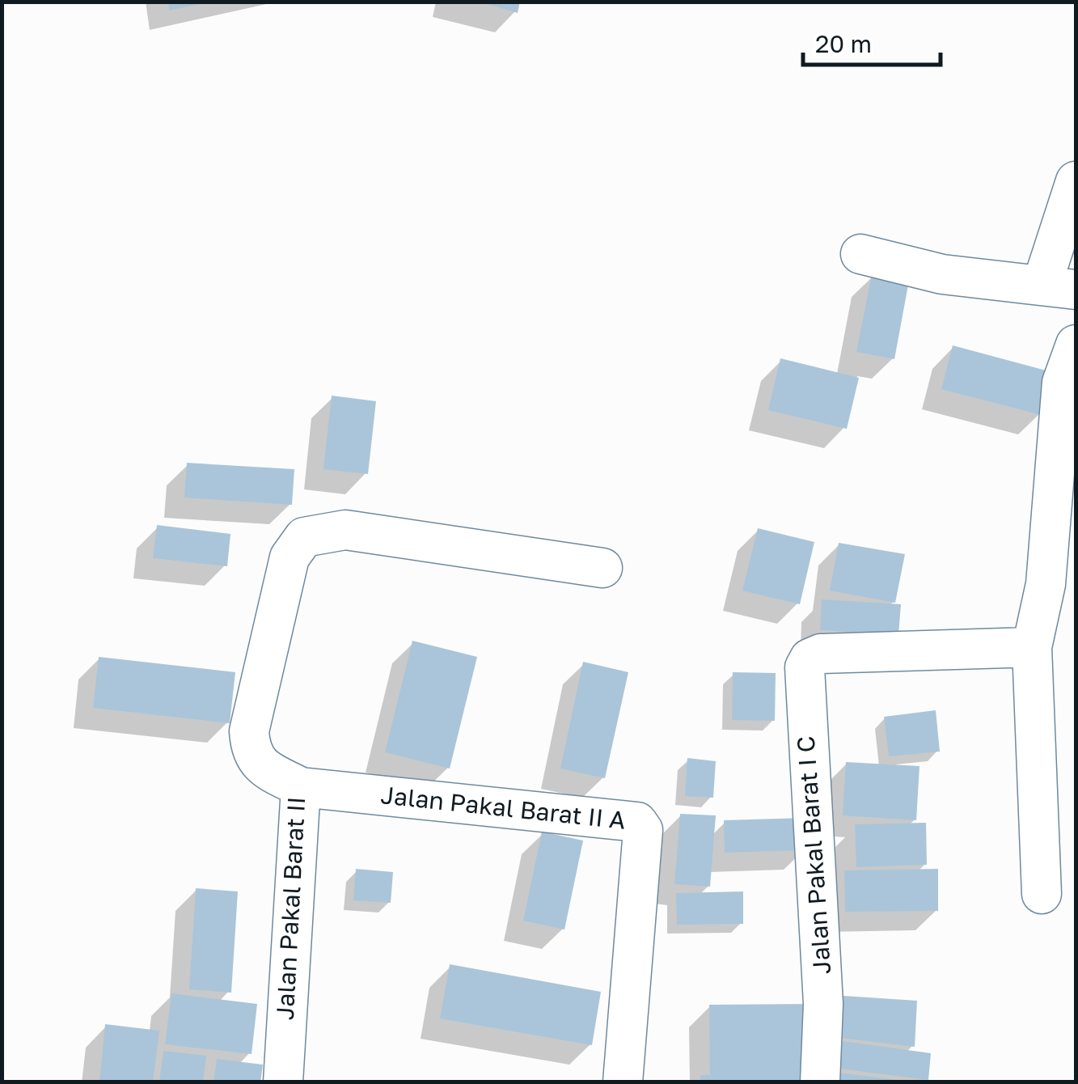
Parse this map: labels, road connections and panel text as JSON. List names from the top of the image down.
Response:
{
  "streets": {
    "street": ["Jalan Pakal Barat II A", "Jalan Pakal Barat I C", "Jalan Pakal Barat II"]
  },
  "crossings": [
    ["Jalan Pakal Barat II A", "Jalan Pakal Barat II"]
  ],
  "scale_bar": "20 m"
}
